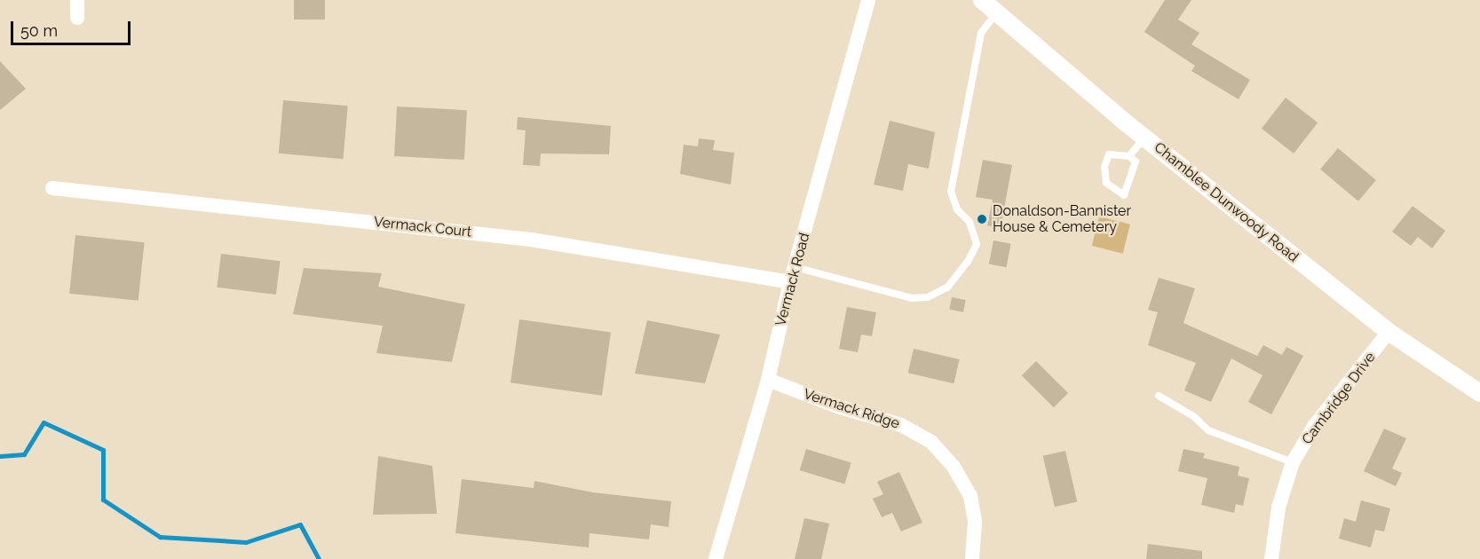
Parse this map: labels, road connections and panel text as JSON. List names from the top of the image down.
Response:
{
  "streets": {
    "street": [
      "Chamblee Dunwoody Road",
      "Vermack Court",
      "Vermack Road",
      "Cambridge Drive",
      "Vermack Ridge"
    ]
  },
  "crossings": [
    ["Chamblee Dunwoody Road", "Cambridge Drive"],
    ["Vermack Court", "Vermack Road"],
    ["Vermack Road", "Vermack Ridge"]
  ],
  "places": ["Donaldson-Bannister House & Cemetery"],
  "scale_bar": "50 m"
}
